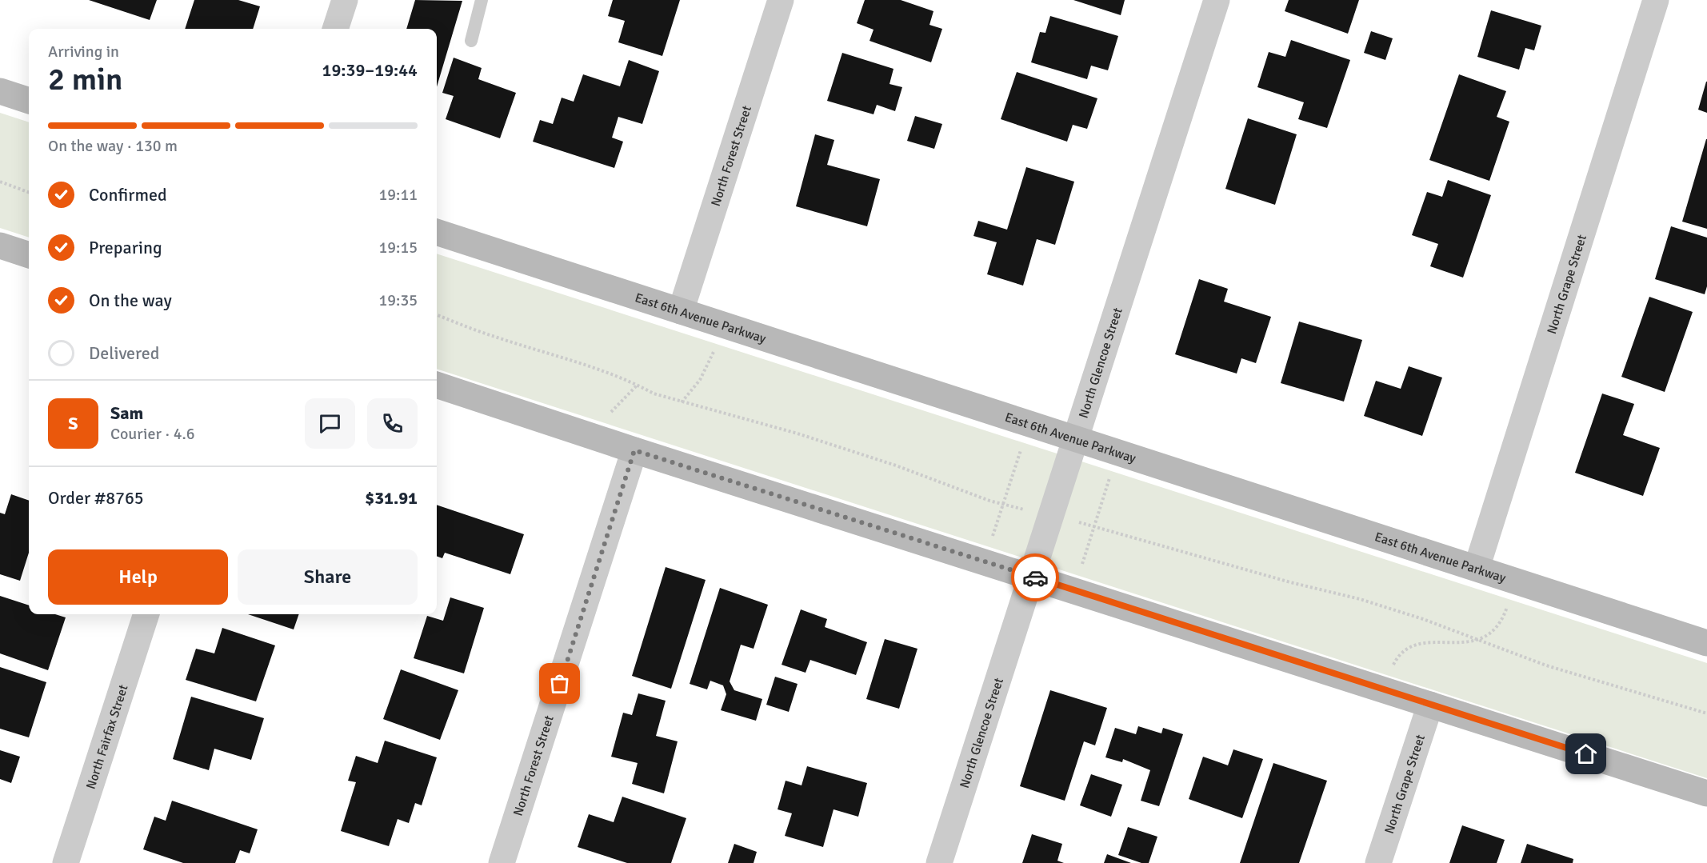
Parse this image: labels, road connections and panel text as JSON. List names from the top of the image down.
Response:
{
  "streets": {
    "main road": ["East 6th Avenue Parkway"],
    "street": [
      "North Forest Street",
      "North Grape Street",
      "North Glencoe Street",
      "North Fairfax Street"
    ]
  },
  "crossings": [
    ["North Forest Street", "East 6th Avenue Parkway"],
    ["North Grape Street", "East 6th Avenue Parkway"],
    ["East 6th Avenue Parkway", "North Glencoe Street"]
  ],
  "page": {
    "heading": ["2 min", "Arriving in", "19:39–19:44"],
    "panel": [
      "Sam",
      "Courier · 4.6",
      "Order #8765",
      "$31.91"
    ],
    "bar": "On the way · 130 m",
    "list": [
      ["Confirmed", "19:11"],
      ["Preparing", "19:15"],
      ["On the way", "19:35"],
      "Delivered"
    ],
    "round": "S",
    "buttons": ["Help", "Share"]
  }
}
